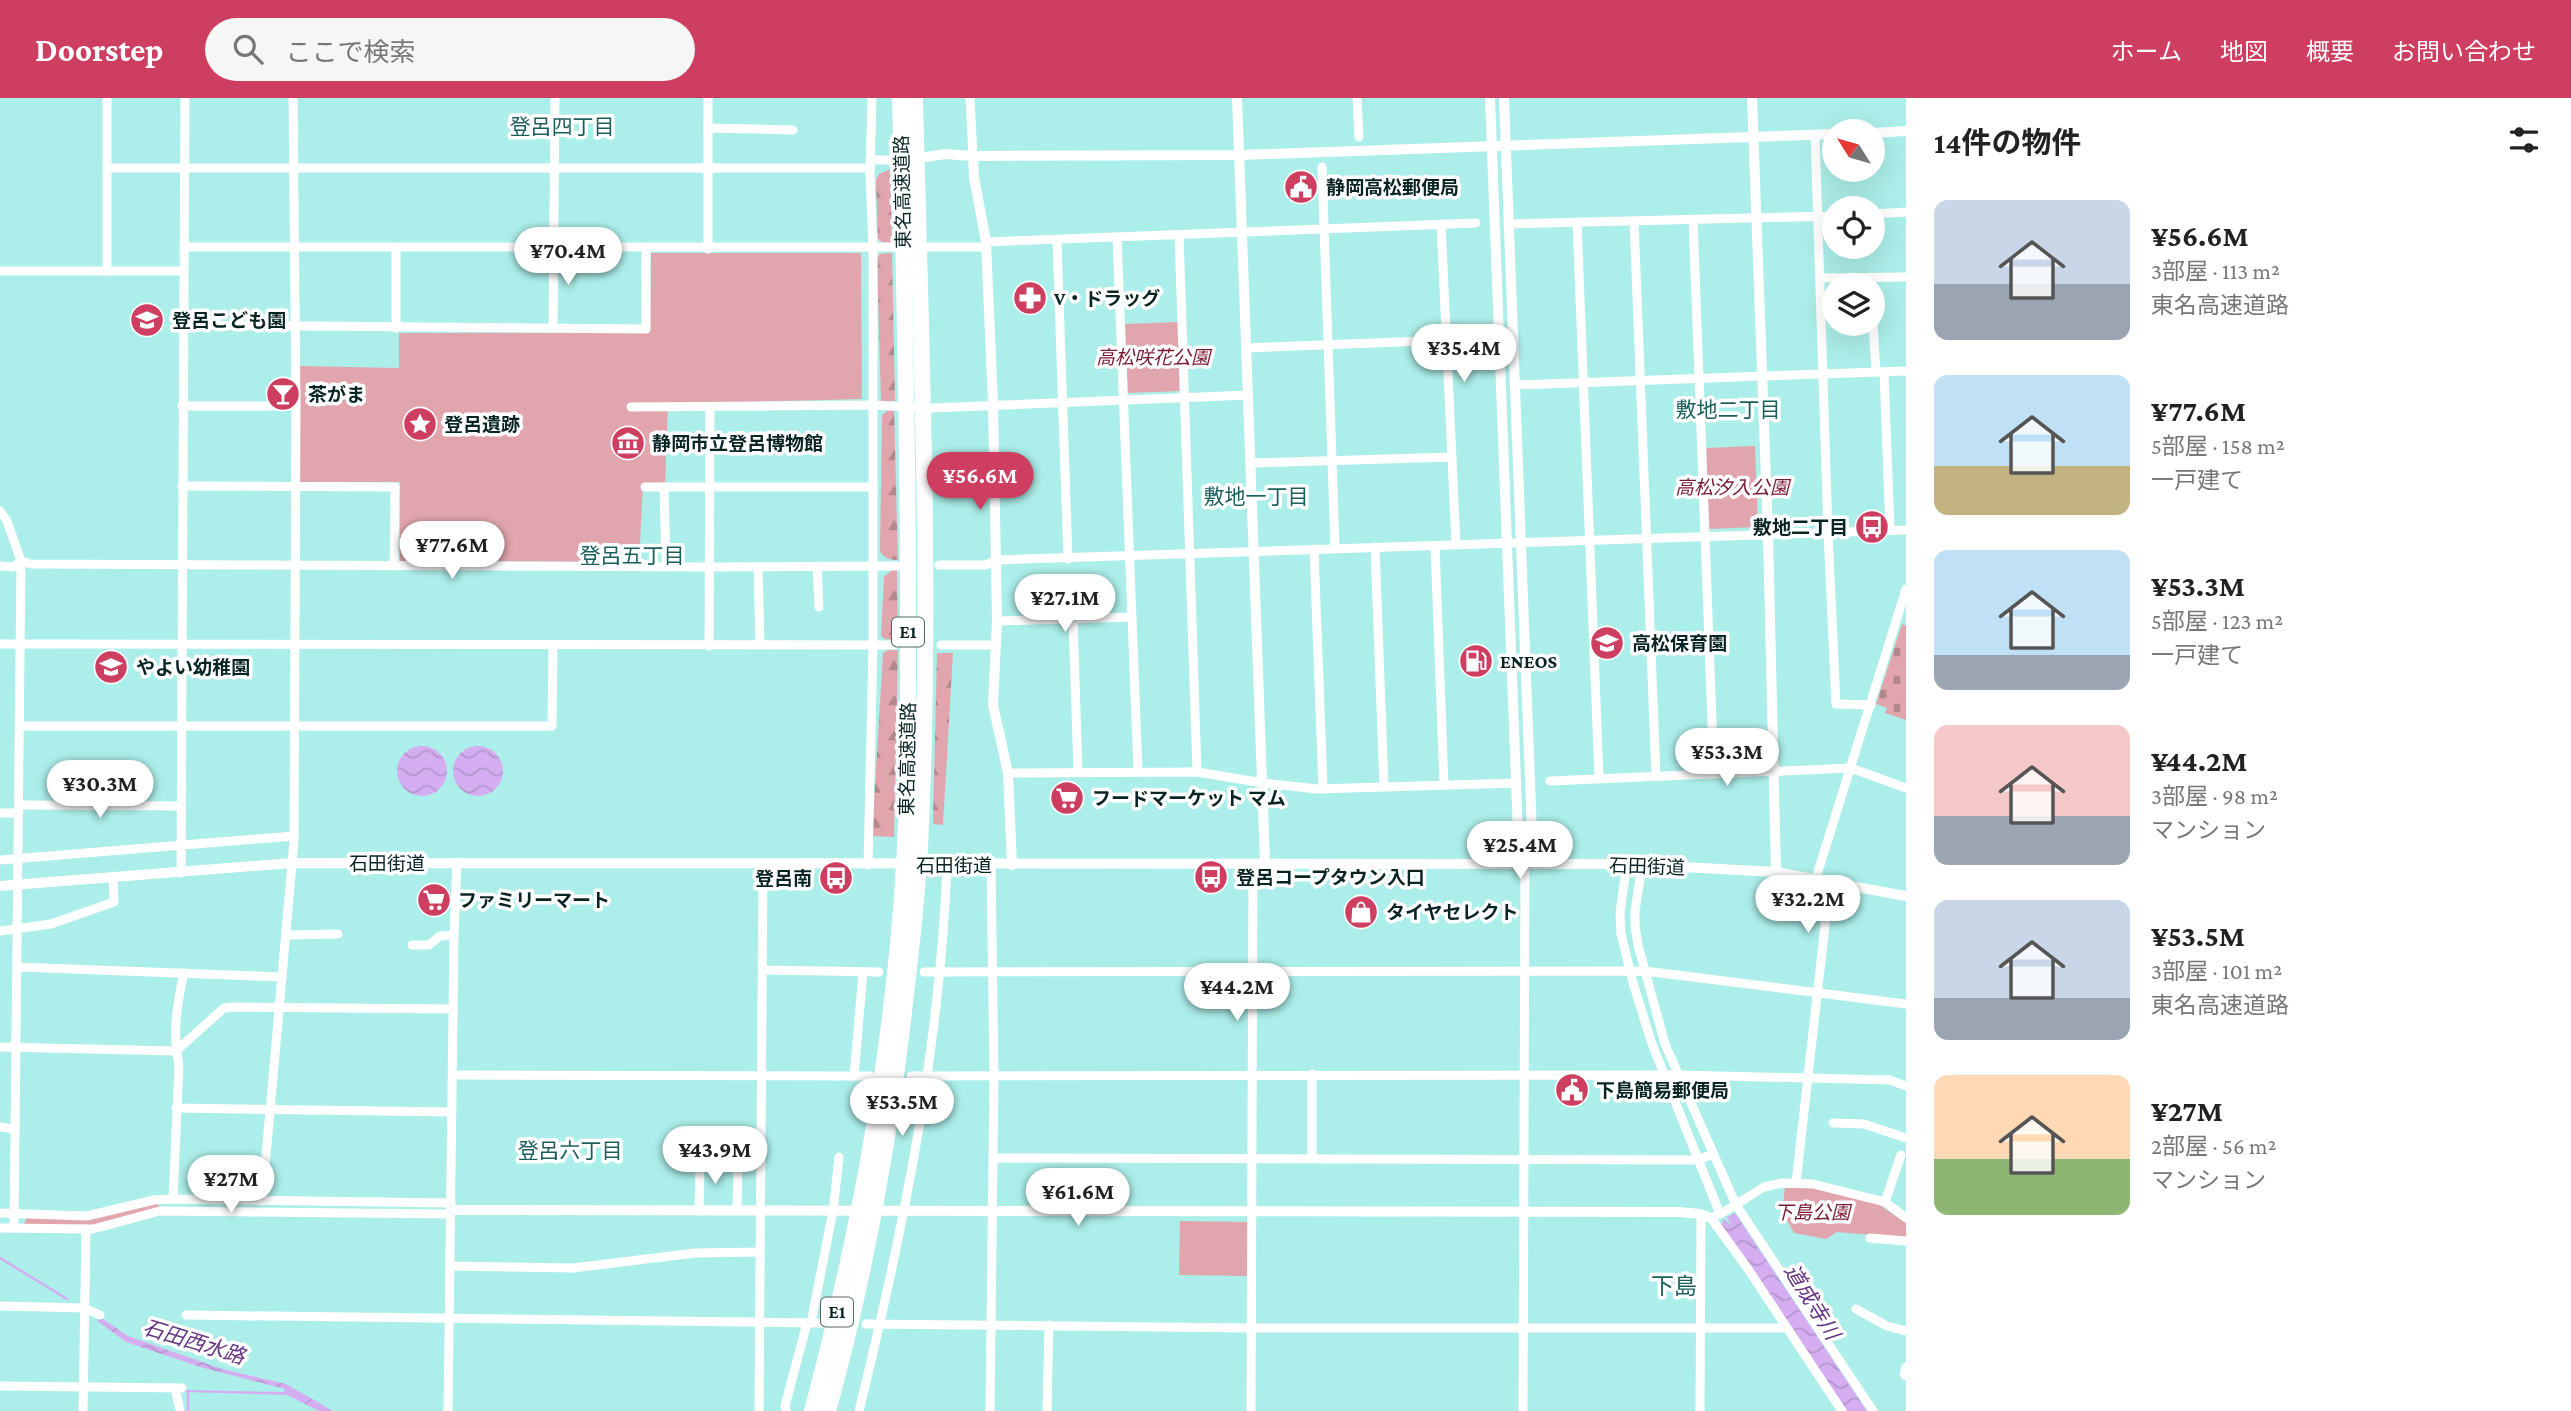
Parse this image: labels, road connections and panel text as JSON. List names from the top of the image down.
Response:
{
  "streets": {
    "highway": ["東名高速道路", "E1"],
    "street": ["石田街道"]
  },
  "districts": [
    "登呂四丁目",
    "敷地二丁目",
    "敷地一丁目",
    "登呂五丁目",
    "登呂六丁目",
    "下島"
  ],
  "water": ["道成寺川", "石田西水路"],
  "parks": ["高松咲花公園", "高松汐入公園", "下島公園"],
  "places": {
    "public building": ["静岡高松郵便局", "下島簡易郵便局"],
    "pharmacy": ["V・ドラッグ"],
    "school or university": ["登呂こども園", "高松保育園", "やよい幼稚園"],
    "bar": ["茶がま"],
    "place": ["登呂遺跡"],
    "museum": ["静岡市立登呂博物館"],
    "bus stop": ["敷地二丁目", "登呂コープタウン入口", "登呂南"],
    "fuel station": ["ENEOS"],
    "supermarket": ["フードマーケット マム", "ファミリーマート"],
    "shop": ["タイヤセレクト"]
  },
  "north": "top left",
  "page": {
    "header": "Doorstep",
    "search": "ここで検索",
    "nav": [
      "ホーム",
      "地図",
      "概要",
      "お問い合わせ"
    ],
    "heading": "14件の物件",
    "list": [
      {
        "name": "¥56.6M",
        "note": "3部屋 · 113 m² · 東名高速道路"
      },
      {
        "name": "¥77.6M",
        "note": "5部屋 · 158 m² · 一戸建て"
      },
      {
        "name": "¥53.3M",
        "note": "5部屋 · 123 m² · 一戸建て"
      },
      {
        "name": "¥44.2M",
        "note": "3部屋 · 98 m² · マンション"
      },
      {
        "name": "¥53.5M",
        "note": "3部屋 · 101 m² · 東名高速道路"
      },
      {
        "name": "¥27M",
        "note": "2部屋 · 56 m² · マンション"
      }
    ],
    "price": [
      "¥70.4M",
      "¥35.4M",
      "¥56.6M",
      "¥77.6M",
      "¥27.1M",
      "¥53.3M",
      "¥30.3M",
      "¥25.4M",
      "¥32.2M",
      "¥44.2M",
      "¥53.5M",
      "¥43.9M",
      "¥27M",
      "¥61.6M"
    ]
  }
}
